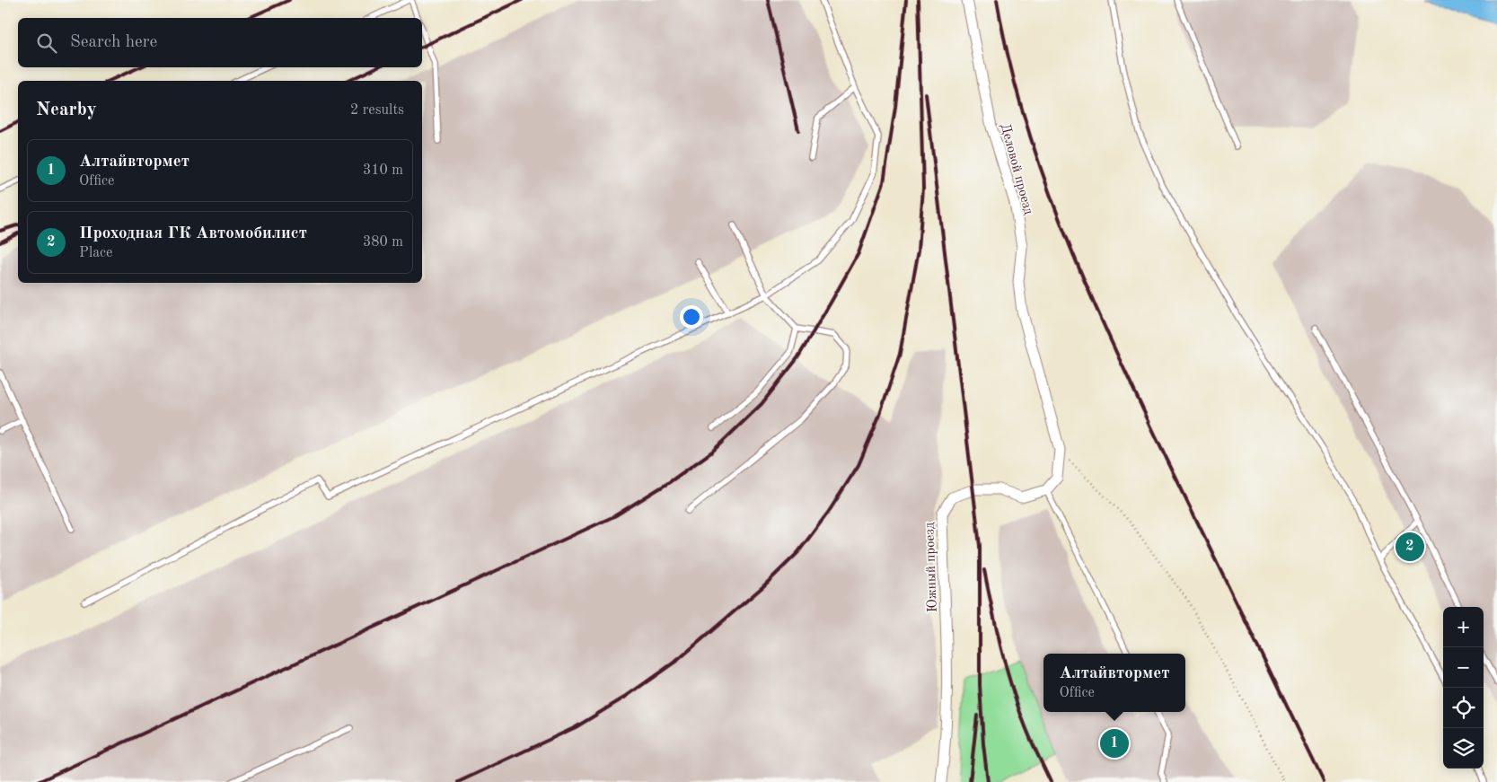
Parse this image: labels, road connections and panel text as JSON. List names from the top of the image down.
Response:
{
  "streets": {
    "street": ["Деловой проезд", "Южный проезд"]
  },
  "page": {
    "search": "Search here",
    "heading": ["Nearby", "2 results"],
    "list": [
      {
        "mark": "1",
        "name": "Алтайвтормет",
        "note": "Office",
        "value": "310 m"
      },
      {
        "mark": "2",
        "name": "Проходная ГК Автомобилист",
        "note": "Place",
        "value": "380 m"
      }
    ],
    "pins": ["2", "1"],
    "map_buttons": ["+", "−"],
    "popup": ["Алтайвтормет", "Office"]
  }
}
